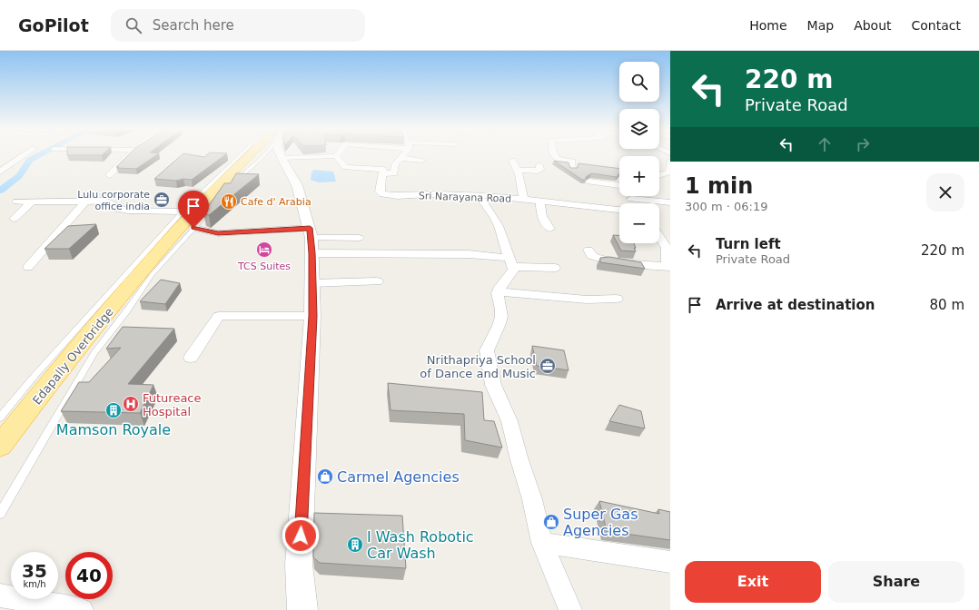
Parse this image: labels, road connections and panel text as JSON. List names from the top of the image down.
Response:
{
  "streets": {
    "highway": ["Edapally Overbridge"],
    "street": ["Sri Narayana Road"]
  },
  "places": {
    "office": ["Lulu corporate office india", "Nrithapriya School of Dance and Music"],
    "restaurant": ["Cafe d' Arabia"],
    "hotel": ["TCS Suites"],
    "hospital": ["Futureace Hospital"],
    "building": ["Mamson Royale", "I Wash Robotic Car Wash"],
    "shop": ["Carmel Agencies", "Super Gas Agencies"]
  },
  "page": {
    "header": "GoPilot",
    "search": "Search here",
    "nav": [
      "Home",
      "Map",
      "About",
      "Contact"
    ],
    "turn": ["220 m", "Private Road"],
    "map_buttons": ["+", "−"],
    "heading": ["1 min", "300 m · 06:19"],
    "list": [
      {
        "name": "Turn left",
        "note": "Private Road",
        "value": "220 m"
      },
      {
        "name": "Arrive at destination",
        "value": "80 m"
      }
    ],
    "speed": "35 km/h",
    "limit": "40",
    "buttons": ["Exit", "Share"]
  }
}
